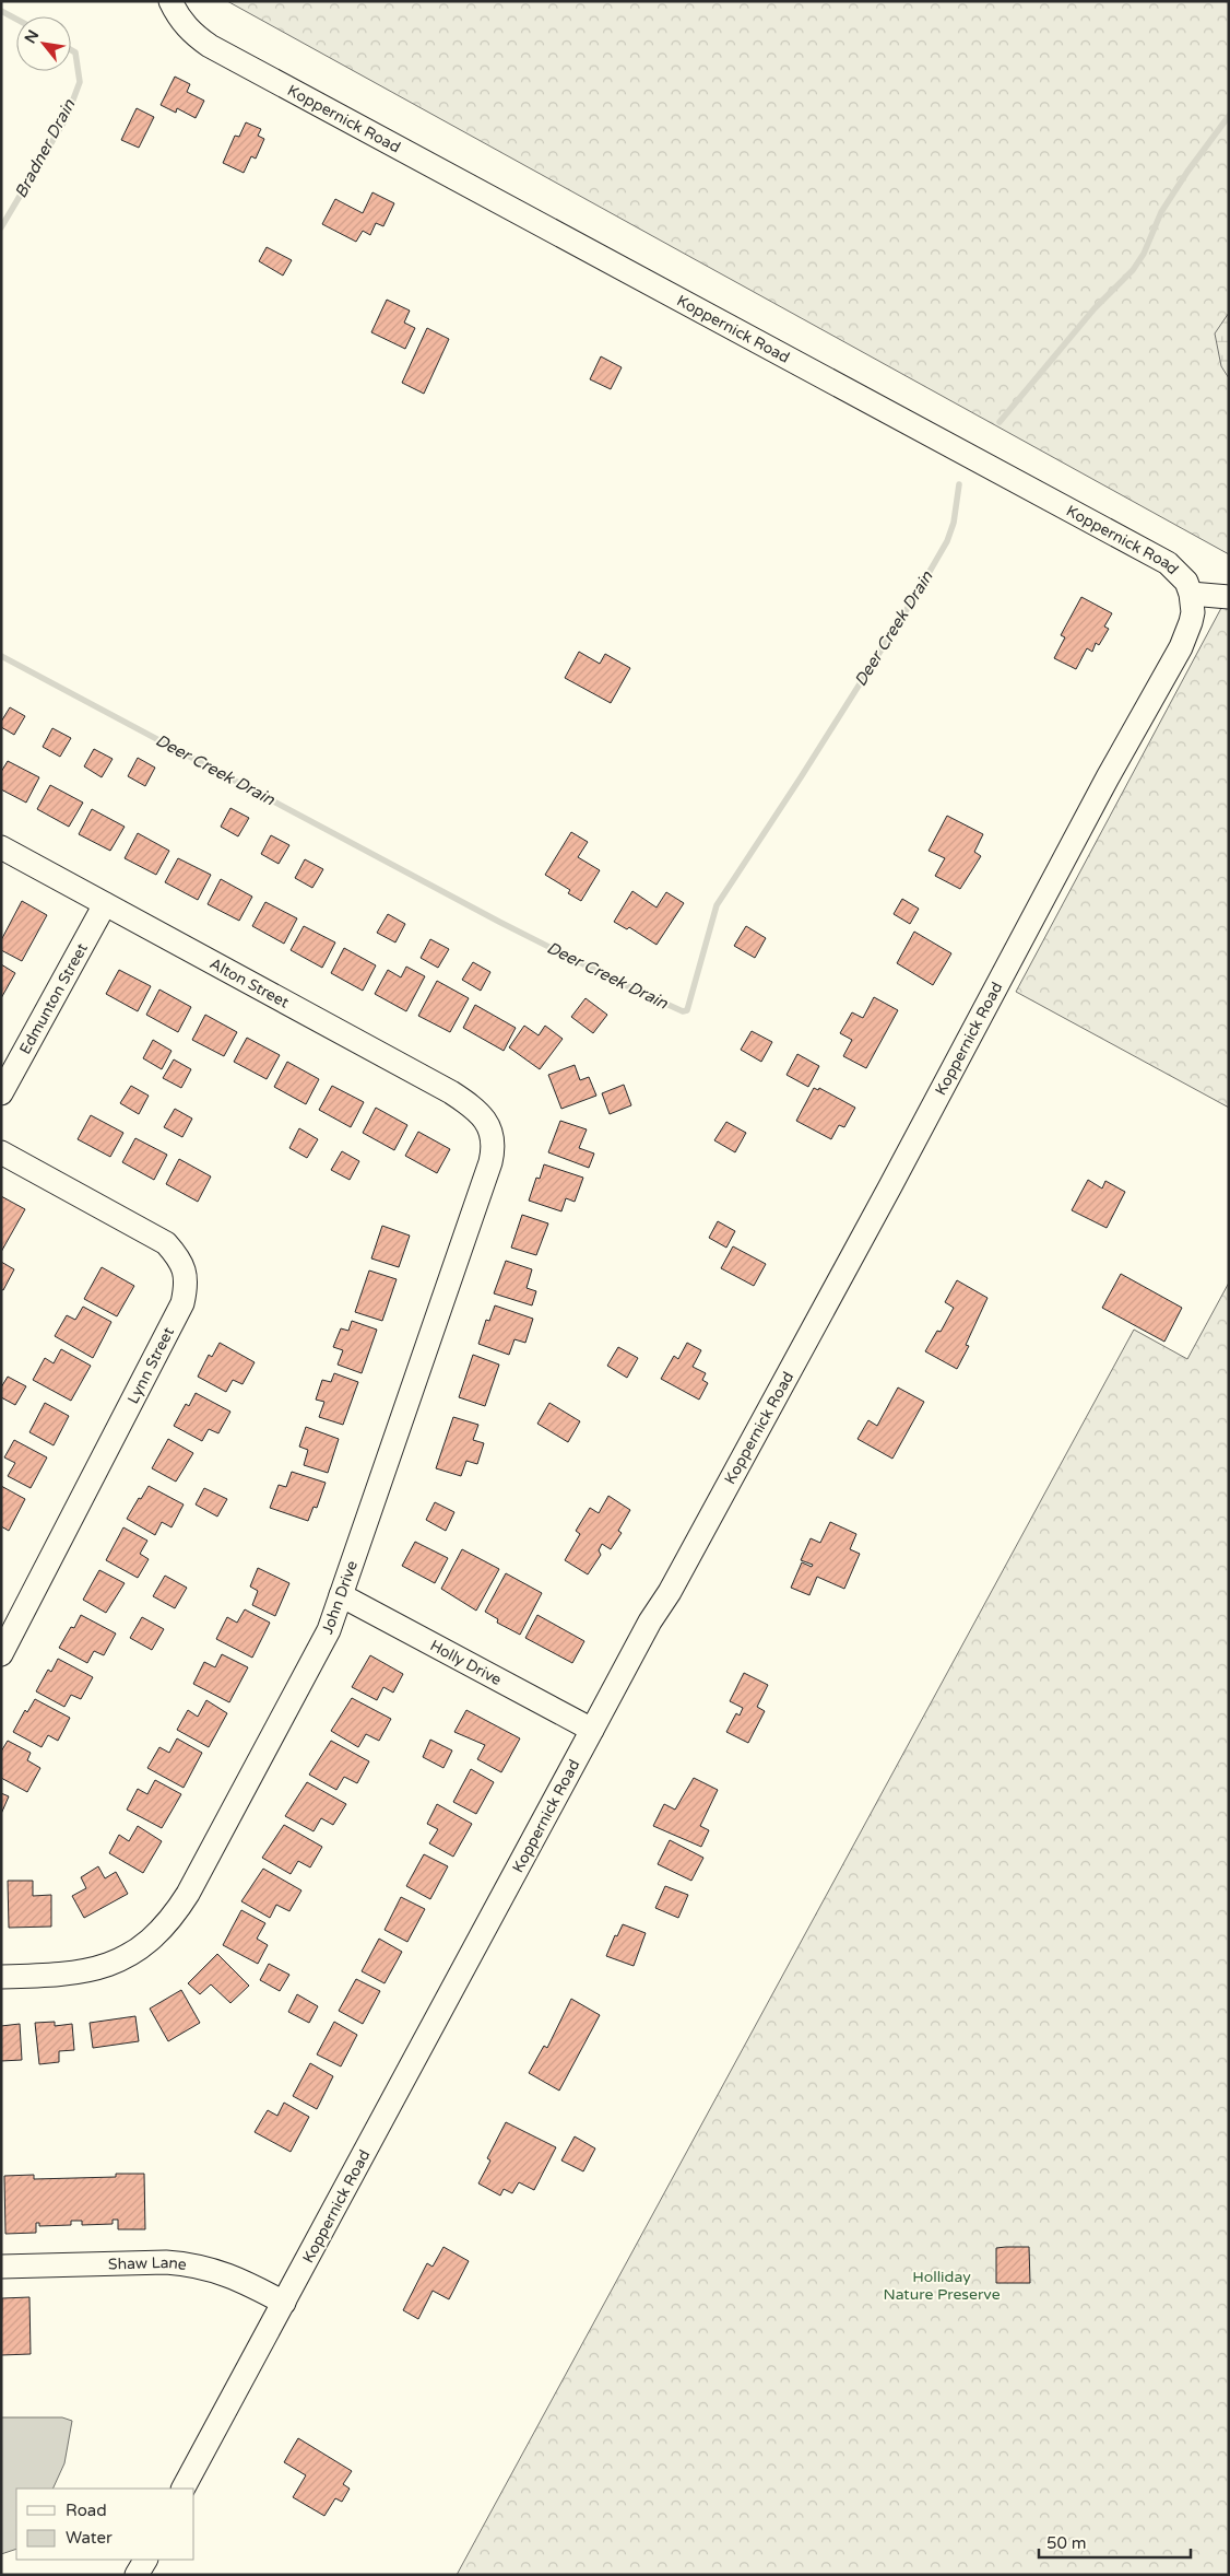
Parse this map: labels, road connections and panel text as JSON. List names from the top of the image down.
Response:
{
  "streets": {
    "street": [
      "Koppernick Road",
      "Alton Street",
      "Edmunton Street",
      "Lynn Street",
      "John Drive",
      "Holly Drive",
      "Shaw Lane"
    ]
  },
  "crossings": [
    ["Koppernick Road", "Holly Drive"],
    ["Koppernick Road", "Shaw Lane"],
    ["Alton Street", "Edmunton Street"],
    ["Alton Street", "John Drive"],
    ["John Drive", "Holly Drive"]
  ],
  "water": ["Bradner Drain", "Deer Creek Drain"],
  "parks": ["Holliday Nature Preserve"],
  "legend": ["Road", "Water"],
  "scale_bar": "50 m",
  "north": "top left"
}
